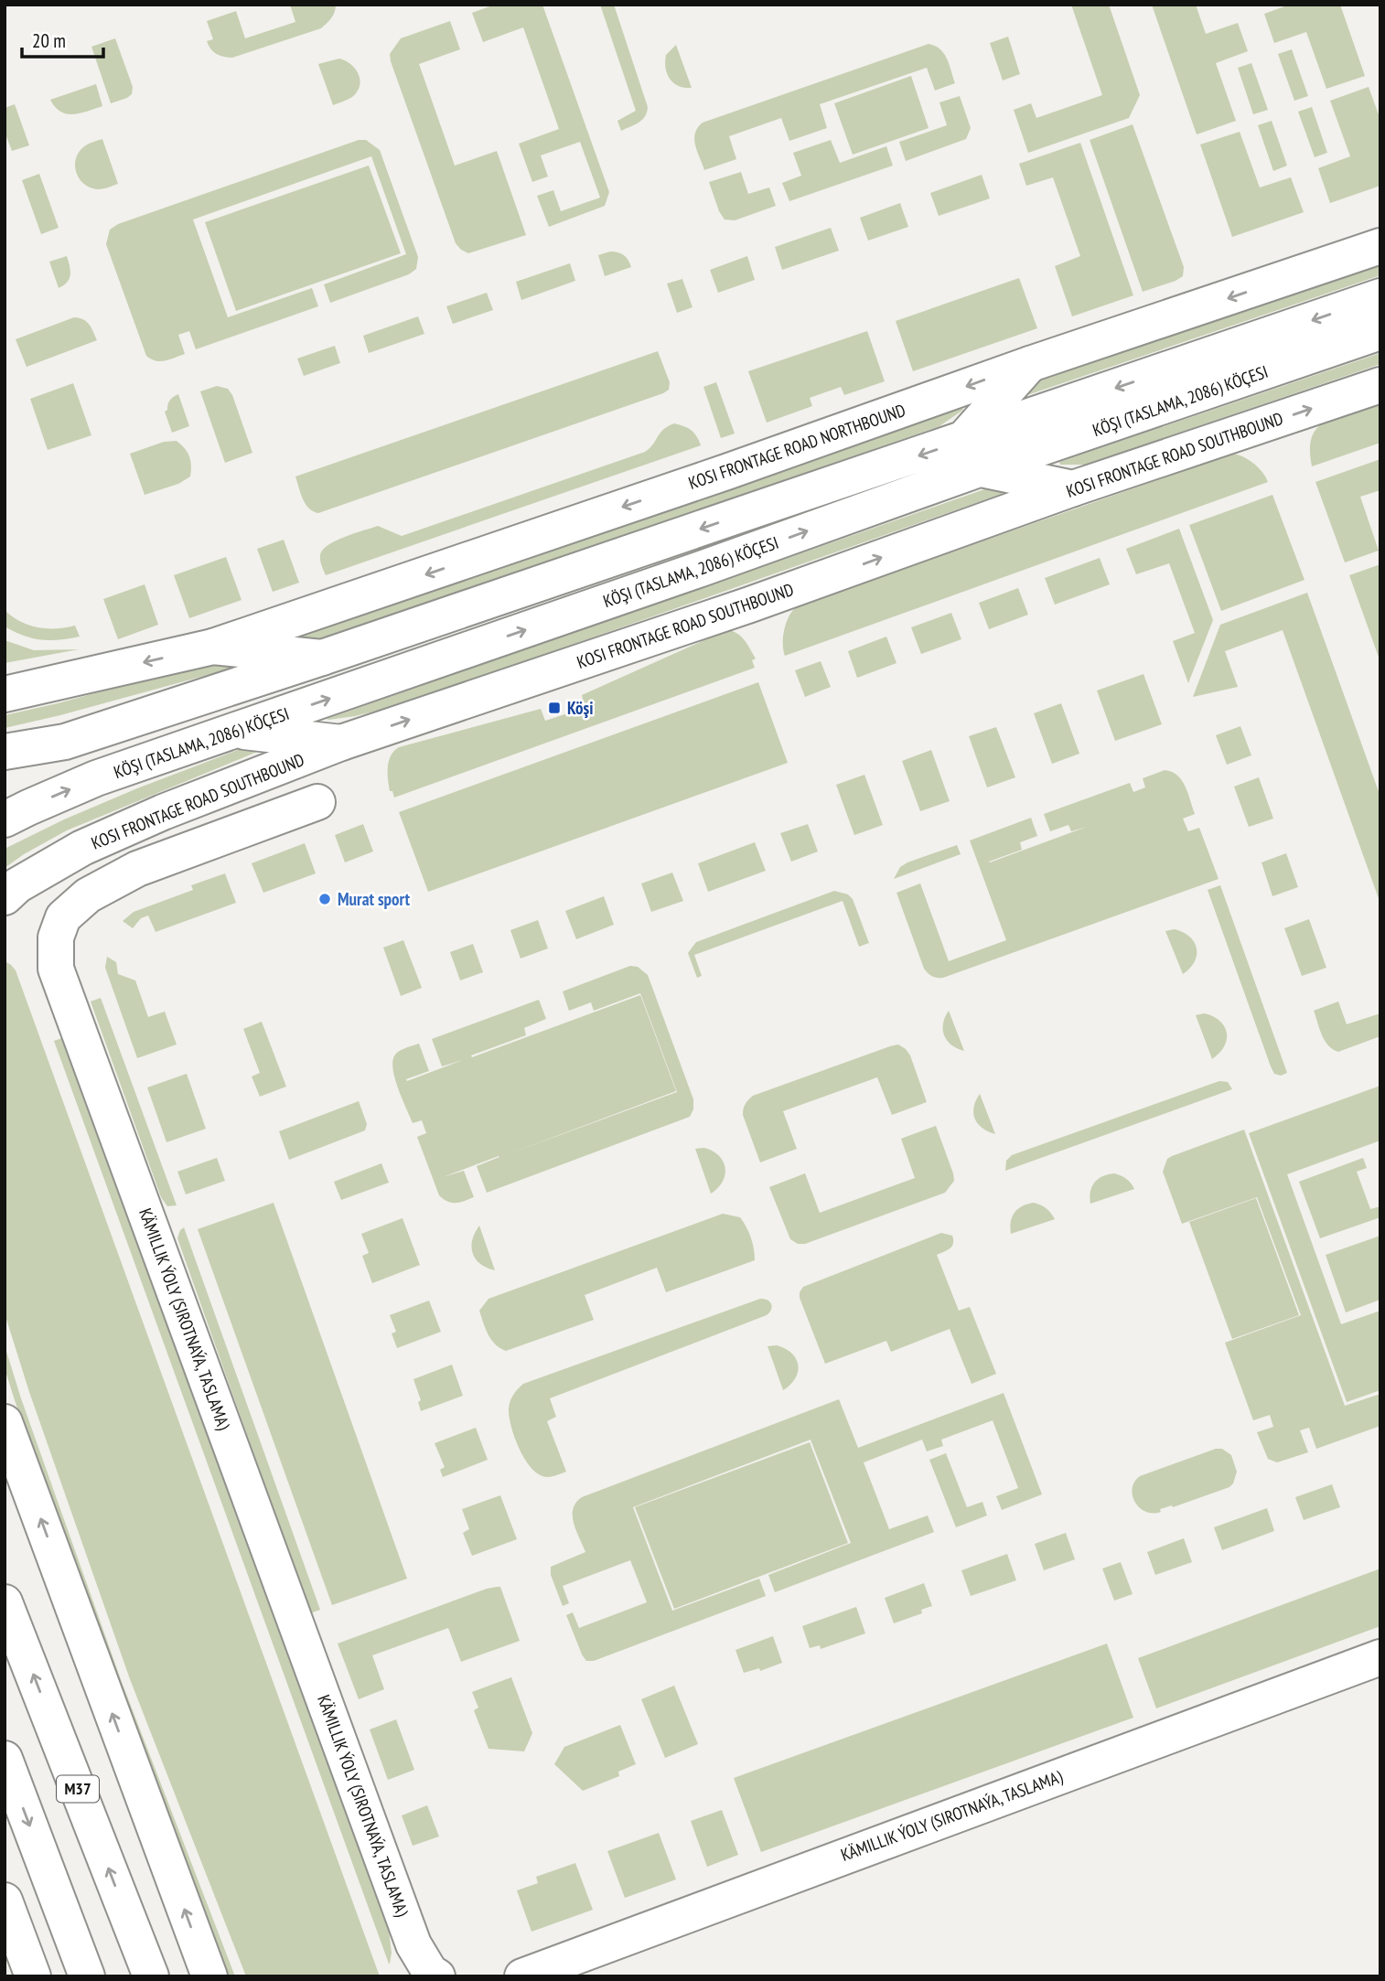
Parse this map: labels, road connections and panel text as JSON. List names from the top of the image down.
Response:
{
  "streets": {
    "main road": [
      "KÖŞI (TASLAMA, 2086) KÖÇESI",
      "KOSI FRONTAGE ROAD NORTHBOUND",
      "KOSI FRONTAGE ROAD SOUTHBOUND",
      "KÄMILLIK ÝOLY (SIROTNAÝA, TASLAMA)",
      "M37"
    ]
  },
  "one_way": ["KOSI FRONTAGE ROAD NORTHBOUND", "KOSI FRONTAGE ROAD SOUTHBOUND"],
  "places": {
    "transit": ["Köşi"],
    "other": ["Murat sport"]
  },
  "scale_bar": "20 m"
}
